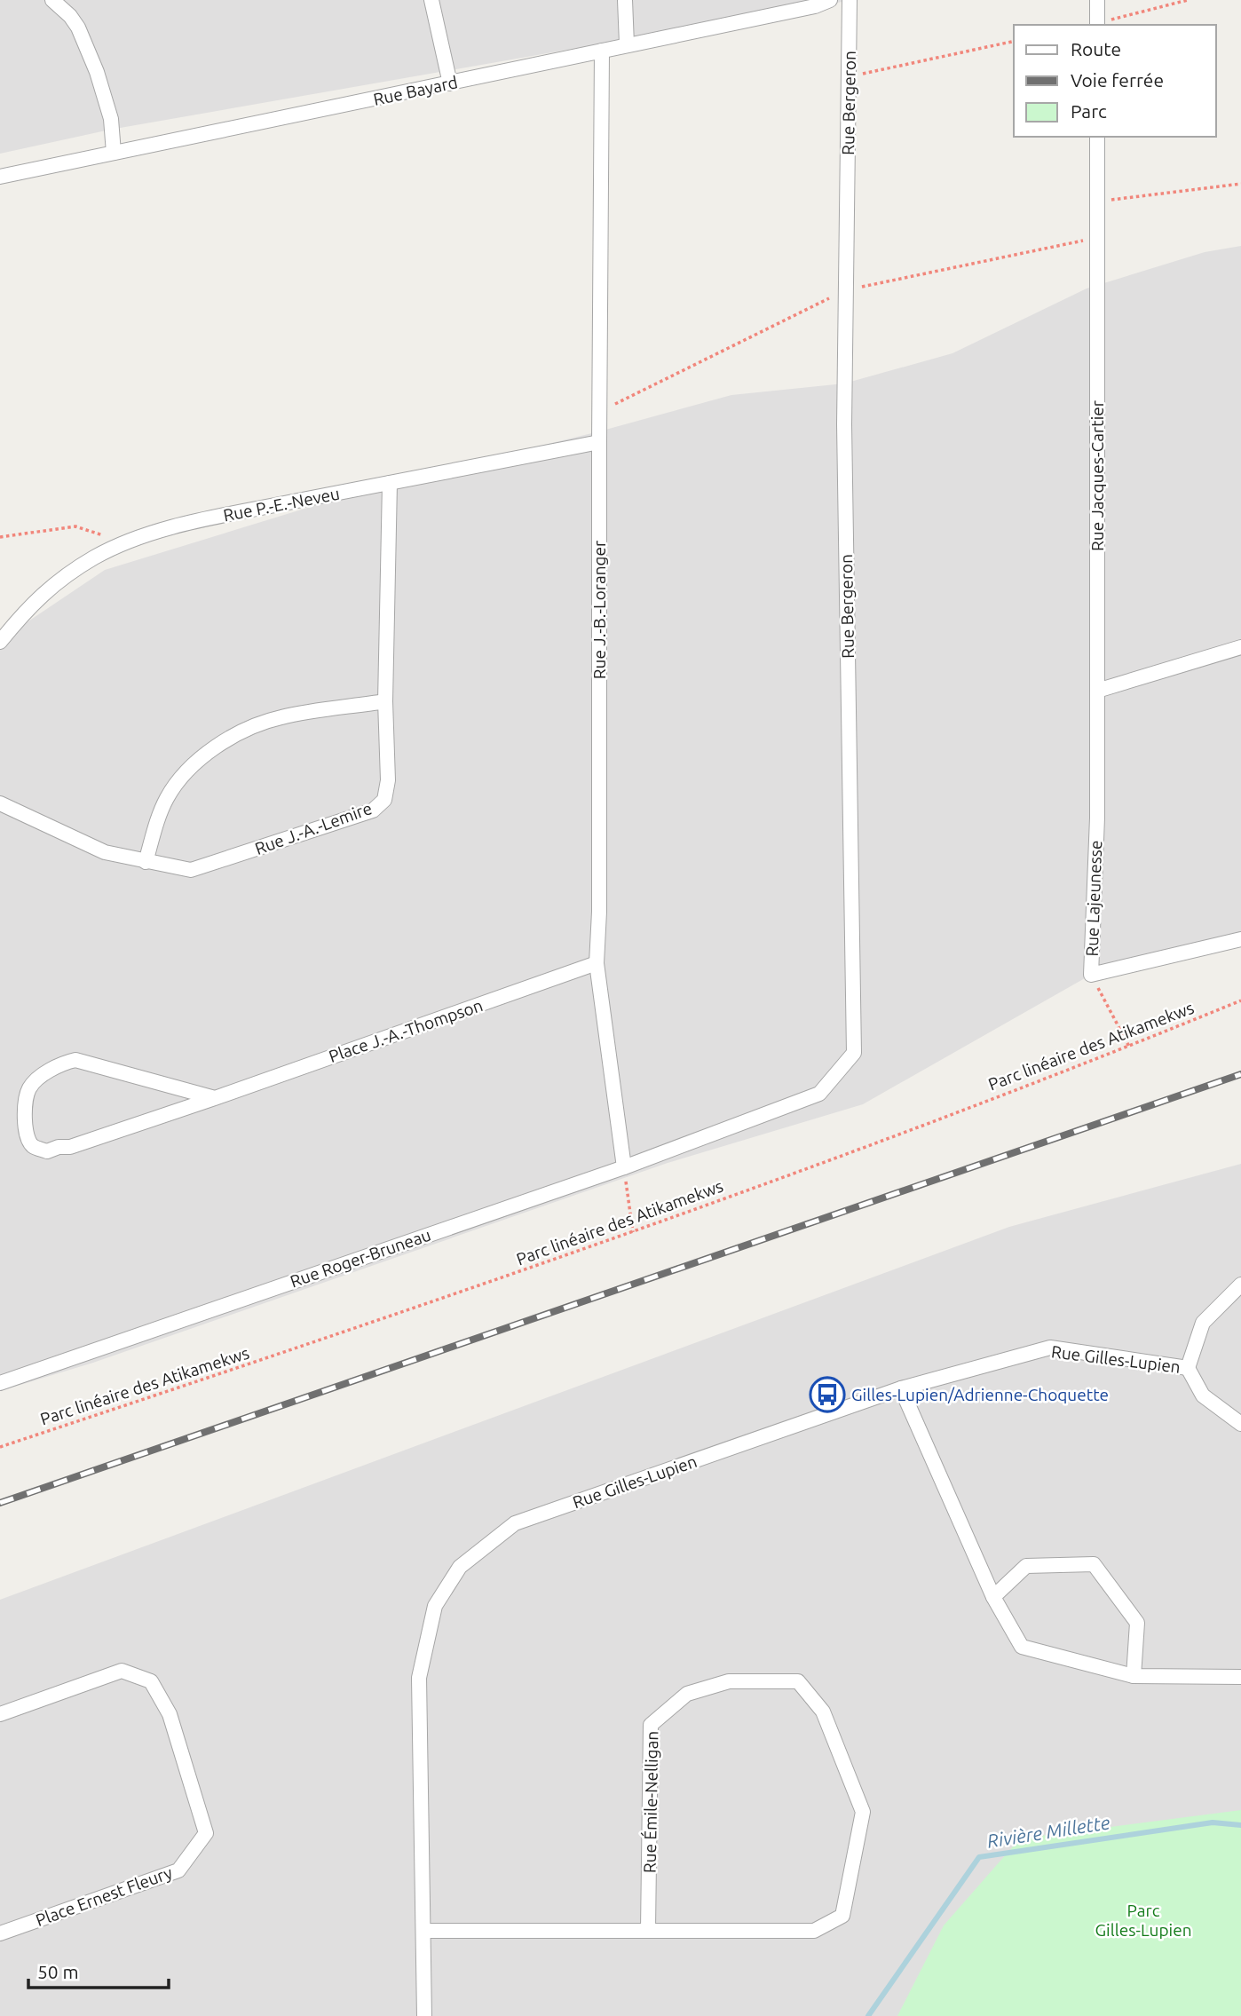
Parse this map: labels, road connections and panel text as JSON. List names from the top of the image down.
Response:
{
  "streets": {
    "street": [
      "Rue Bayard",
      "Rue Bergeron",
      "Rue Jacques-Cartier",
      "Rue P.-E.-Neveu",
      "Rue J.-B.-Loranger",
      "Rue J.-A.-Lemire",
      "Rue Lajeunesse",
      "Place J.-A.-Thompson",
      "Rue Roger-Bruneau",
      "Rue Gilles-Lupien",
      "Rue Émile-Nelligan",
      "Place Ernest Fleury"
    ],
    "path": ["Parc linéaire des Atikamekws"]
  },
  "crossings": [
    ["Rue Bayard", "Rue J.-B.-Loranger"],
    ["Rue Bergeron", "Rue Roger-Bruneau"],
    ["Rue Jacques-Cartier", "Rue Lajeunesse"],
    ["Rue P.-E.-Neveu", "Rue J.-B.-Loranger"],
    ["Rue P.-E.-Neveu", "Rue J.-A.-Lemire"],
    ["Rue J.-B.-Loranger", "Place J.-A.-Thompson"],
    ["Rue J.-B.-Loranger", "Rue Roger-Bruneau"],
    ["Rue Gilles-Lupien", "Rue Émile-Nelligan"]
  ],
  "water": ["Rivière Millette"],
  "parks": ["Parc Gilles-Lupien"],
  "places": {
    "bus stop": ["Gilles-Lupien/Adrienne-Choquette"]
  },
  "legend": ["Route", "Voie ferrée", "Parc"],
  "scale_bar": "50 m"
}
